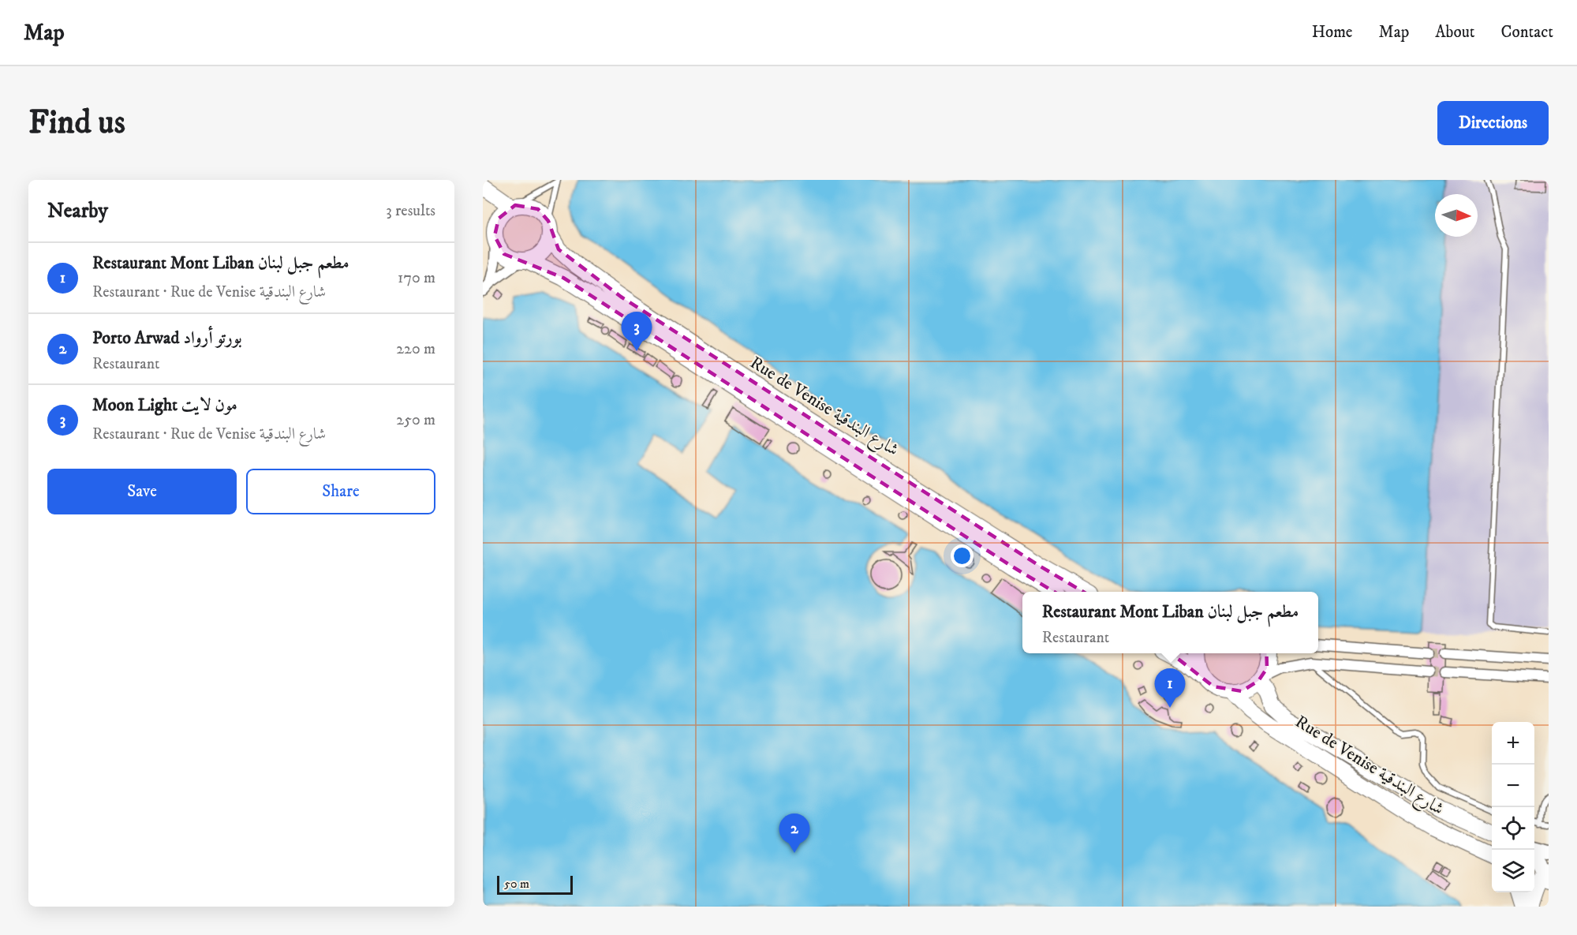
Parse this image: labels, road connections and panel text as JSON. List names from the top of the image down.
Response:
{
  "streets": {
    "main road": ["Rue de Venise شارع البندقية"]
  },
  "scale_bar": "50 m",
  "north": "right",
  "page": {
    "header": "Map",
    "nav": [
      "Home",
      "Map",
      "About",
      "Contact"
    ],
    "buttons": [
      "Directions",
      ["Save", "Share"]
    ],
    "title": "Find us",
    "heading": ["Nearby", "3 results"],
    "list": [
      {
        "mark": "1",
        "name": "Restaurant Mont Liban مطعم جبل لبنان",
        "note": "Restaurant · Rue de Venise شارع البندقية",
        "value": "170 m"
      },
      {
        "mark": "2",
        "name": "Porto Arwad بورتو أرواد",
        "note": "Restaurant",
        "value": "220 m"
      },
      {
        "mark": "3",
        "name": "Moon Light مون لايت",
        "note": "Restaurant · Rue de Venise شارع البندقية",
        "value": "250 m"
      }
    ],
    "pins": ["3", "1", "2"],
    "popup": ["Restaurant Mont Liban مطعم جبل لبنان", "Restaurant"],
    "map_buttons": ["+", "−"],
    "scale": "50 m"
  }
}
